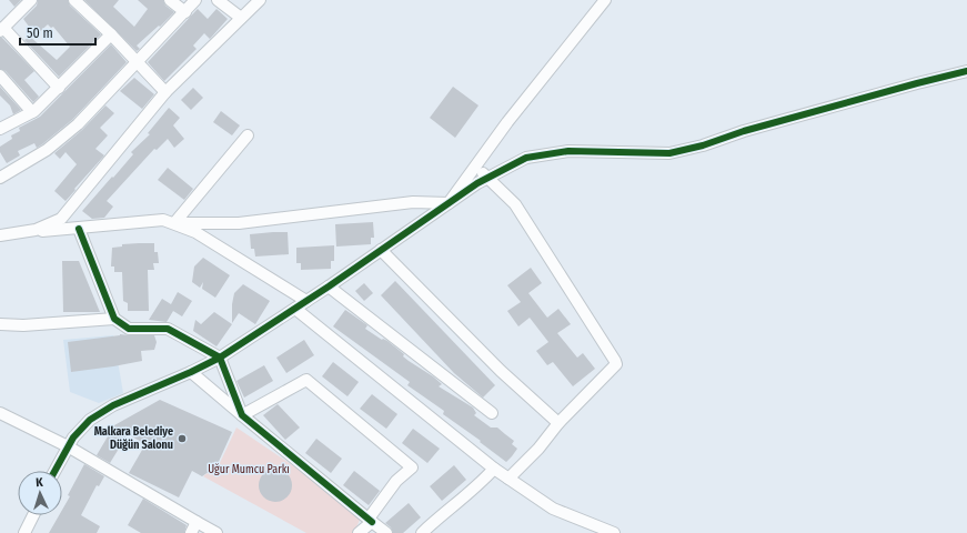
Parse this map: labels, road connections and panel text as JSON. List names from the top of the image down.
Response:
{
  "parks": ["Uğur Mumcu Parkı"],
  "places": ["Malkara Belediye Düğün Salonu"],
  "scale_bar": "50 m",
  "north": "top"
}
